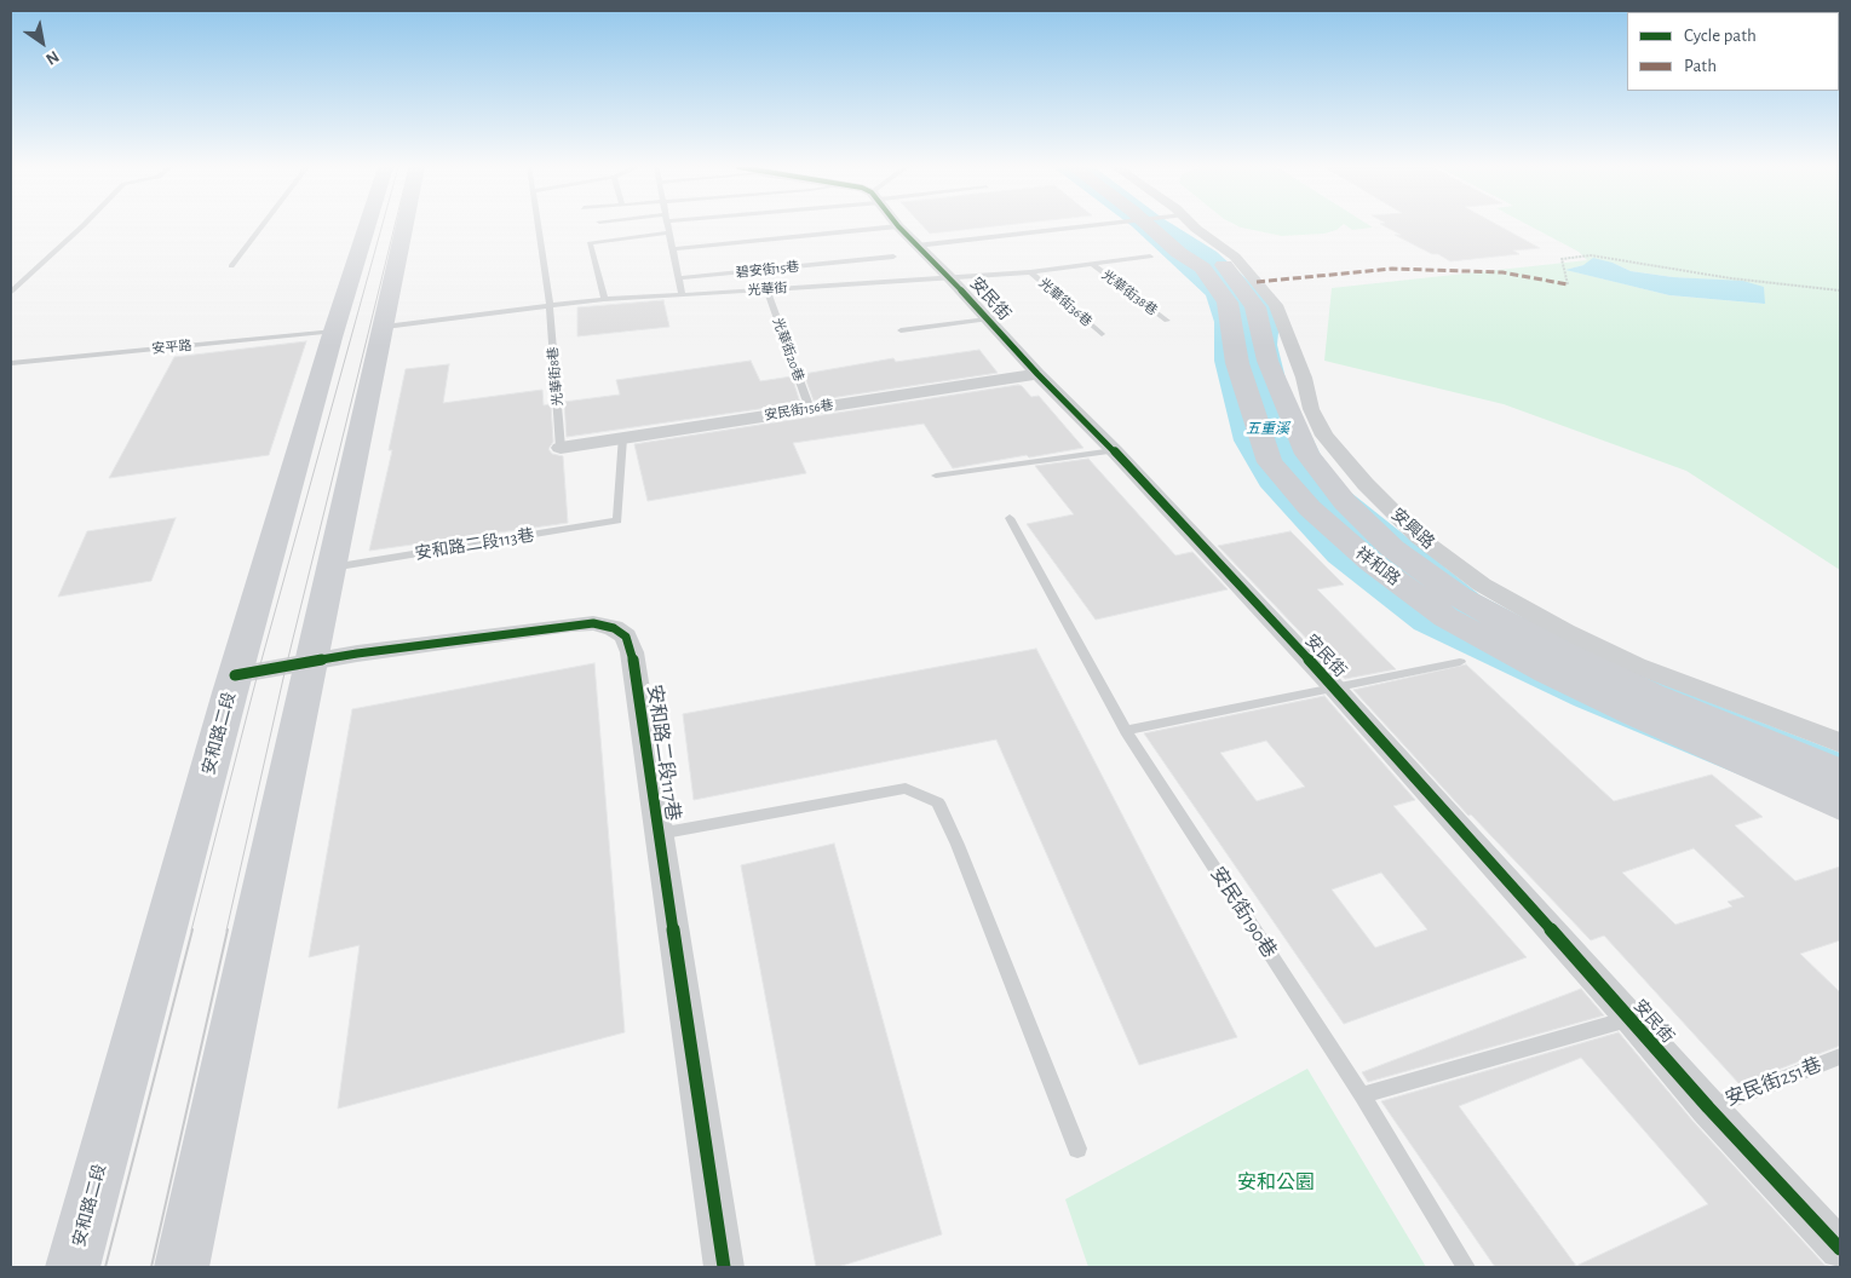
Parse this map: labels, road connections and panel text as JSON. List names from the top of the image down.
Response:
{
  "streets": {
    "main road": ["祥和路", "安和路二段"],
    "street": [
      "安民街",
      "安民街156巷",
      "安興路",
      "安和路二段117巷"
    ],
    "lane": [
      "碧安街15巷",
      "光華街",
      "光華街38巷",
      "光華街36巷",
      "安平路",
      "光華街20巷",
      "光華街8巷",
      "安和路二段113巷",
      "安民街190巷",
      "安民街251巷"
    ]
  },
  "crossings": [
    ["光華街", "光華街38巷"],
    ["光華街", "安民街"],
    ["光華街", "光華街36巷"],
    ["光華街", "安平路"],
    ["光華街", "光華街20巷"],
    ["光華街", "光華街8巷"],
    ["光華街", "安和路二段"],
    ["安民街", "安民街156巷"],
    ["安民街", "安民街251巷"],
    ["安平路", "安和路二段"],
    ["光華街20巷", "安民街156巷"],
    ["光華街8巷", "安民街156巷"],
    ["安民街156巷", "安和路二段113巷"],
    ["安和路二段113巷", "安和路二段"],
    ["安和路二段", "安和路二段117巷"]
  ],
  "water": ["五重溪"],
  "parks": ["安和公園"],
  "legend": ["Cycle path", "Path"],
  "north": "bottom right"
}
